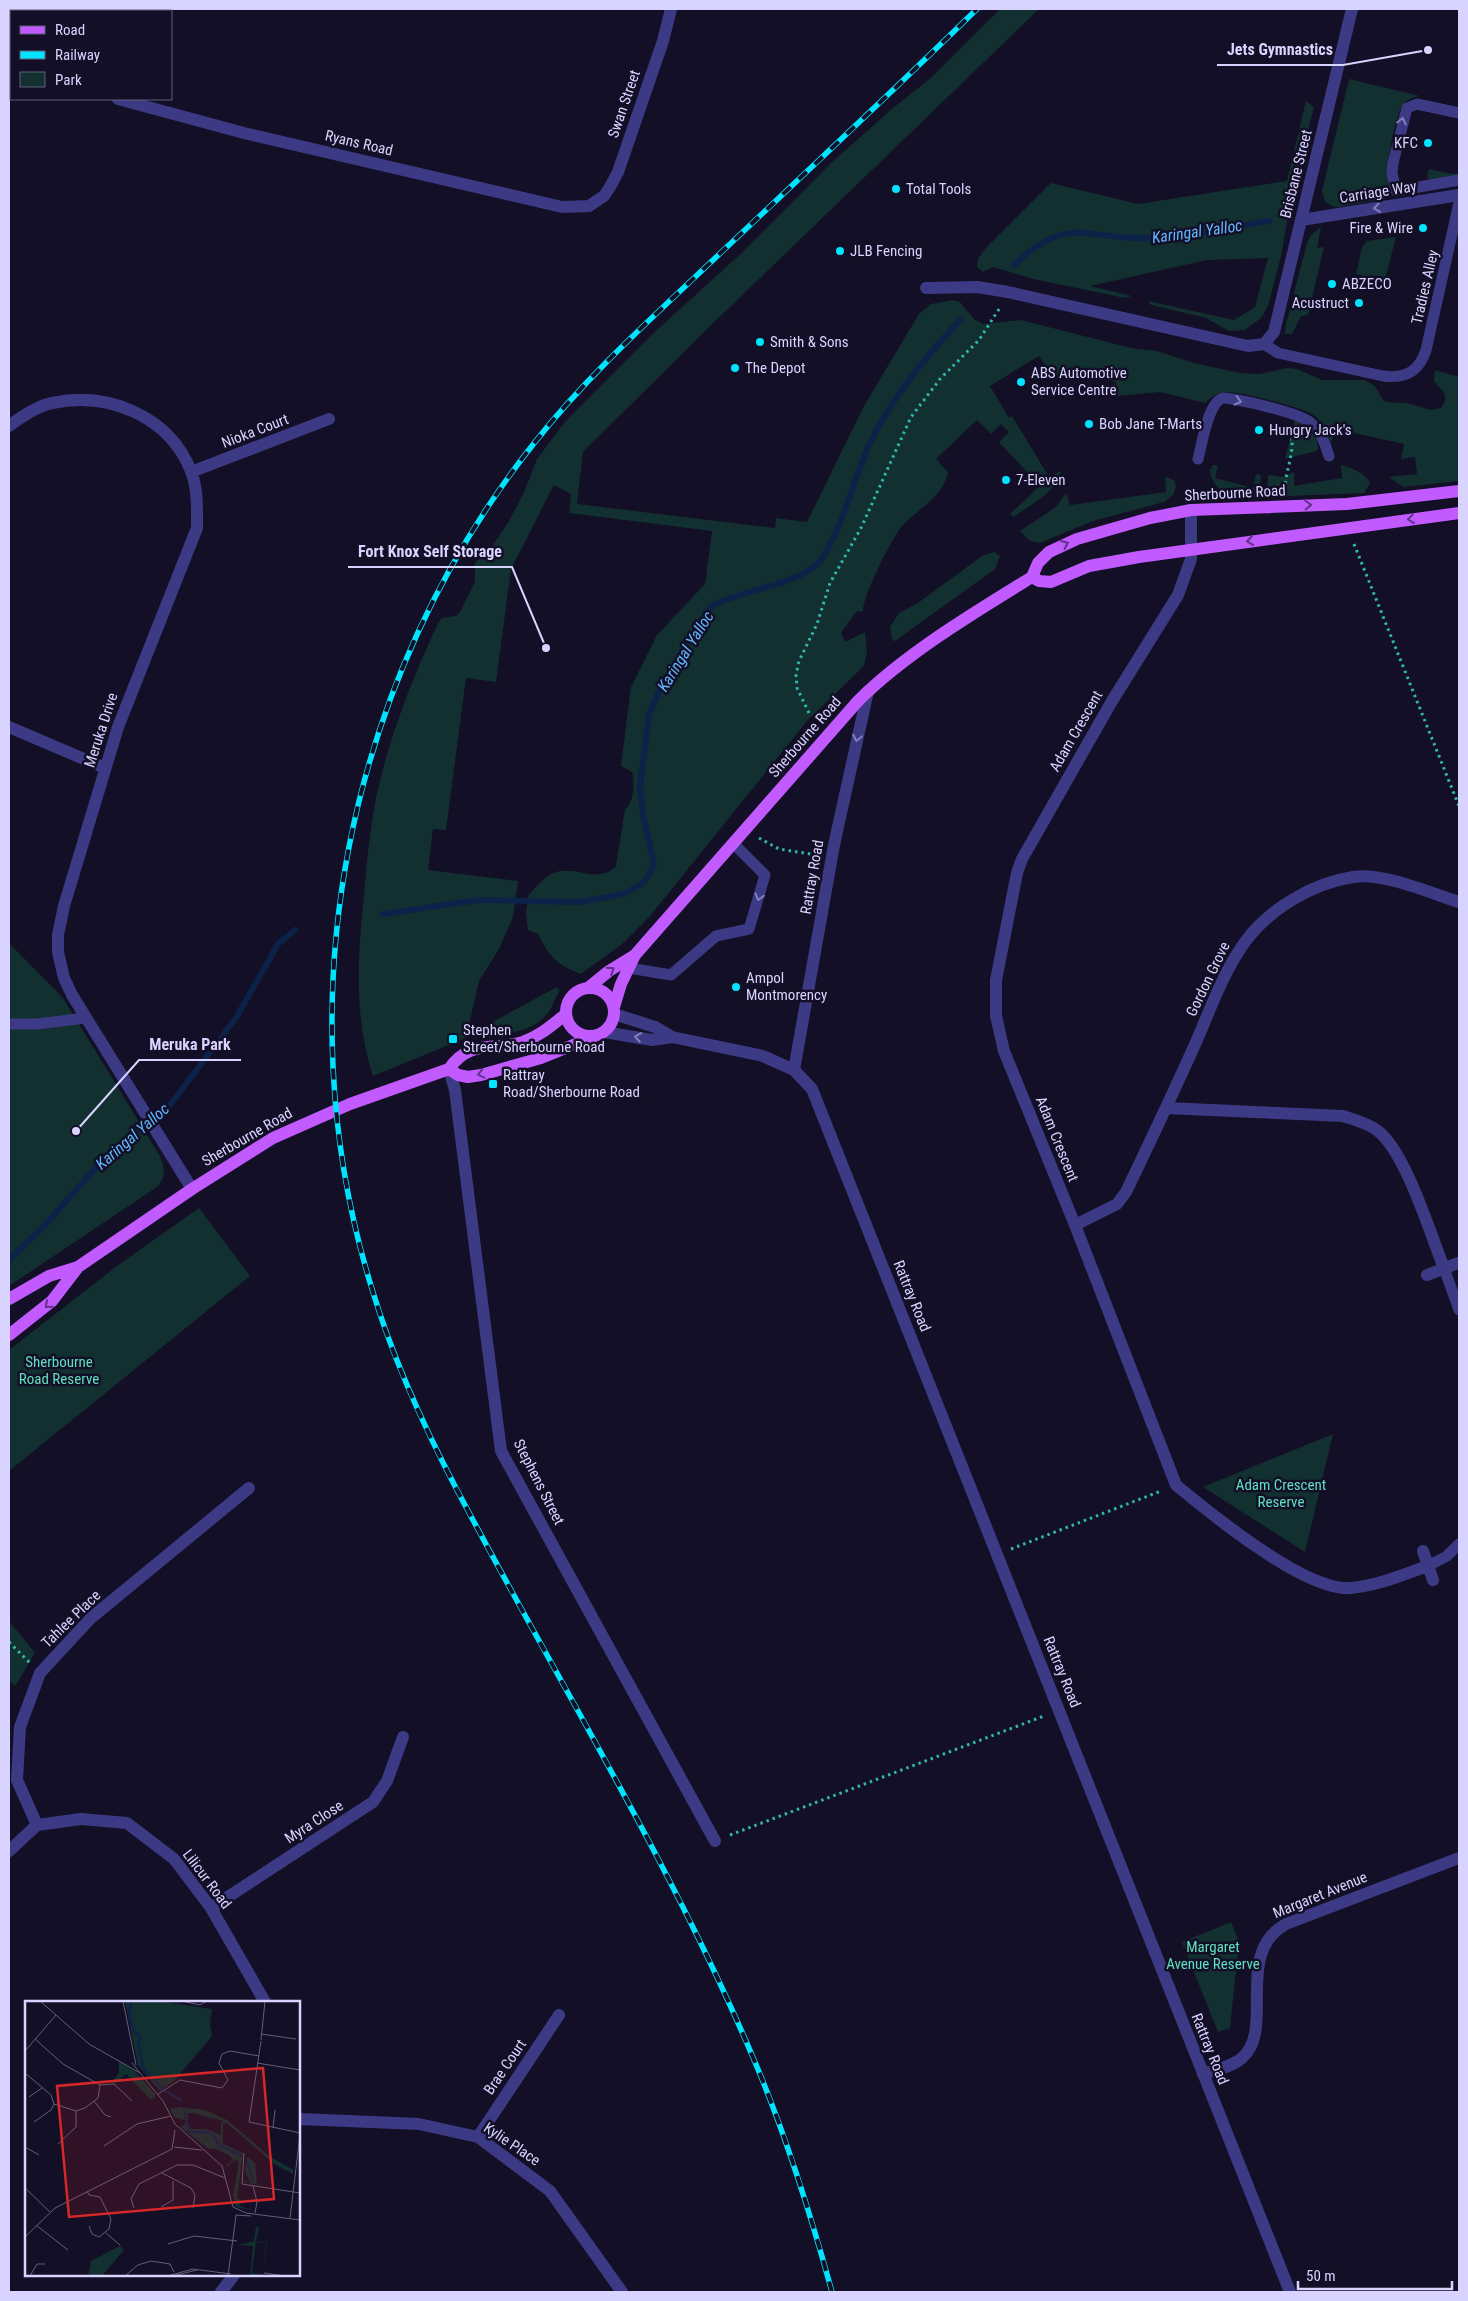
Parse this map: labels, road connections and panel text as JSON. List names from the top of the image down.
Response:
{
  "streets": {
    "main road": ["Sherbourne Road"],
    "street": [
      "Swan Street",
      "Ryans Road",
      "Brisbane Street",
      "Carriage Way",
      "Nioka Court",
      "Meruka Drive",
      "Adam Crescent",
      "Rattray Road",
      "Gordon Grove",
      "Stephens Street",
      "Tahlee Place",
      "Myra Close",
      "Lilicur Road",
      "Margaret Avenue",
      "Brae Court",
      "Kylie Place"
    ],
    "lane": ["Tradies Alley"]
  },
  "crossings": [
    ["Swan Street", "Ryans Road"],
    ["Brisbane Street", "Carriage Way"],
    ["Brisbane Street", "Tradies Alley"],
    ["Nioka Court", "Meruka Drive"],
    ["Sherbourne Road", "Meruka Drive"],
    ["Sherbourne Road", "Adam Crescent"],
    ["Sherbourne Road", "Rattray Road"],
    ["Sherbourne Road", "Stephens Street"],
    ["Adam Crescent", "Gordon Grove"],
    ["Rattray Road", "Margaret Avenue"],
    ["Tahlee Place", "Lilicur Road"],
    ["Myra Close", "Lilicur Road"],
    ["Brae Court", "Kylie Place"]
  ],
  "one_way": ["Carriage Way"],
  "water": ["Karingal Yalloc"],
  "parks": ["Sherbourne Road Reserve", "Adam Crescent Reserve", "Margaret Avenue Reserve"],
  "places": {
    "other": [
      "Jets Gymnastics",
      "KFC",
      "Total Tools",
      "Fire & Wire",
      "JLB Fencing",
      "ABZECO",
      "Acustruct",
      "Smith & Sons",
      "The Depot",
      "ABS Automotive Service Centre",
      "Bob Jane T-Marts",
      "Hungry Jack's",
      "7-Eleven",
      "Fort Knox Self Storage",
      "Ampol Montmorency",
      "Meruka Park"
    ],
    "transit": ["Stephen Street/Sherbourne Road", "Rattray Road/Sherbourne Road"]
  },
  "legend": ["Road", "Railway", "Park"],
  "scale_bar": "50 m"
}
